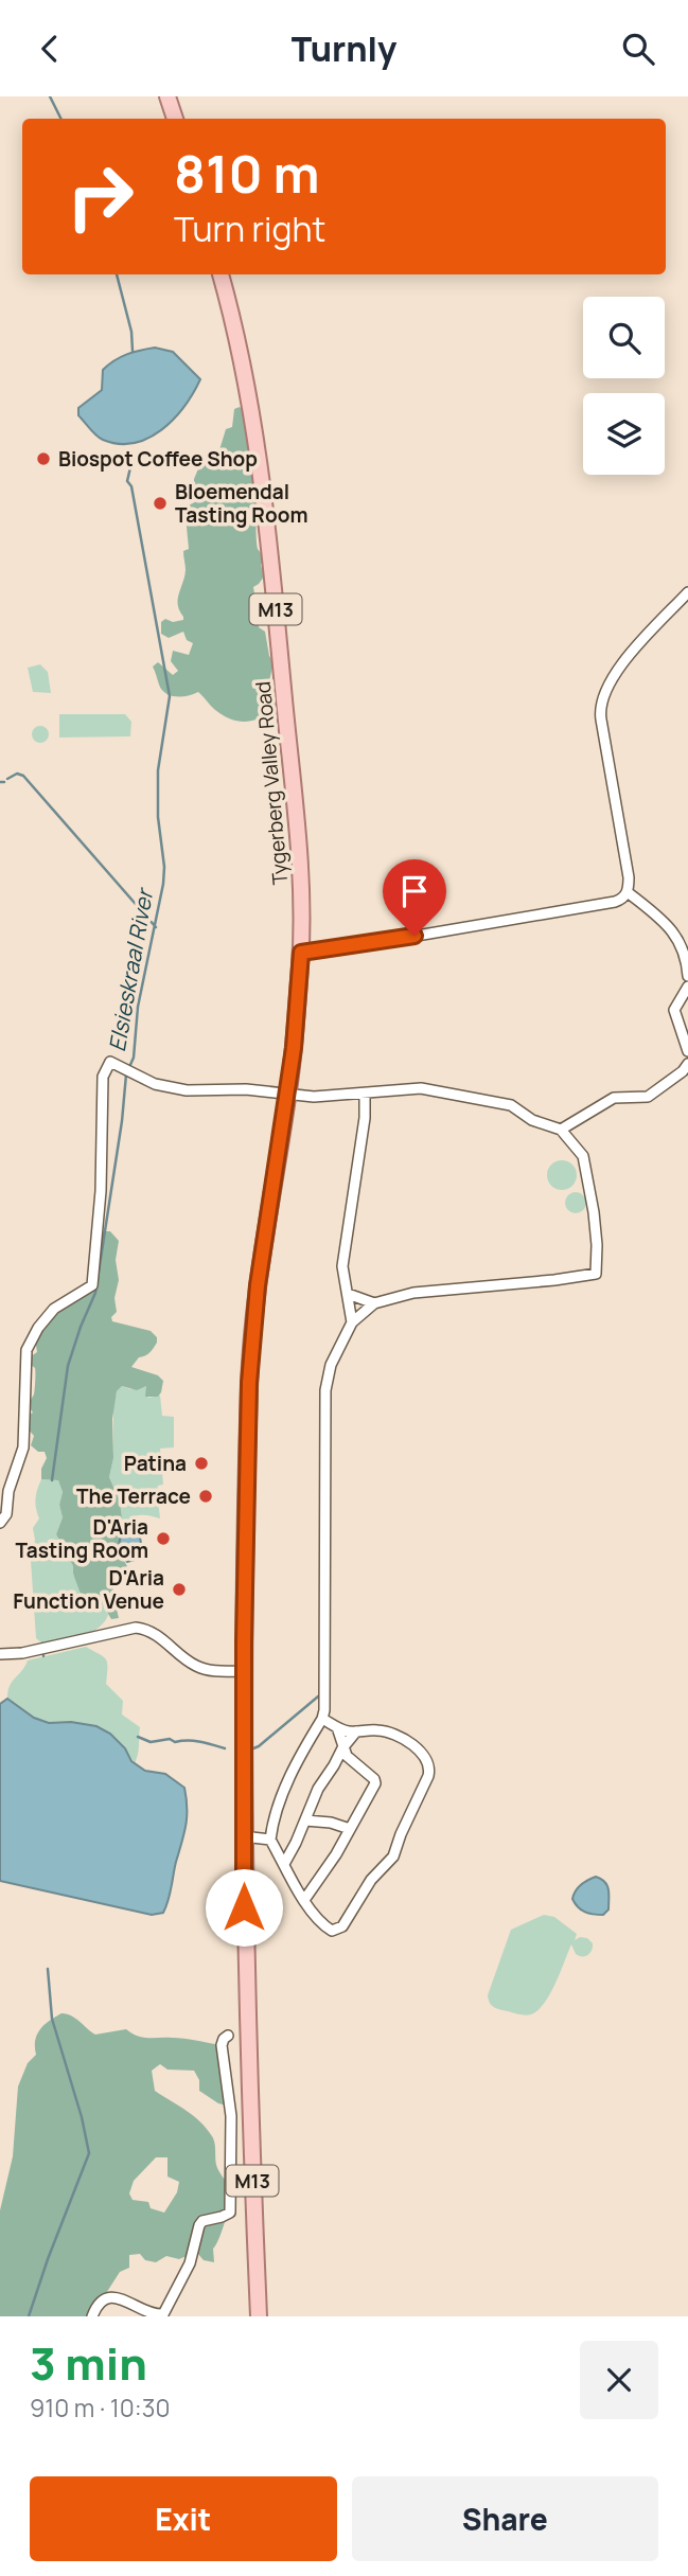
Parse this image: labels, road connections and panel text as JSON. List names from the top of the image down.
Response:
{
  "streets": {
    "main road": ["M13", "Tygerberg Valley Road"]
  },
  "water": ["Elsieskraal River"],
  "places": [
    "Biospot Coffee Shop",
    "Bloemendal Tasting Room",
    "Patina",
    "The Terrace",
    "D'Aria Tasting Room",
    "D'Aria Function Venue"
  ],
  "page": {
    "header": "Turnly",
    "turn": ["810 m", "Turn right"],
    "heading": ["3 min", "910 m · 10:30"],
    "buttons": ["Exit", "Share"]
  }
}
